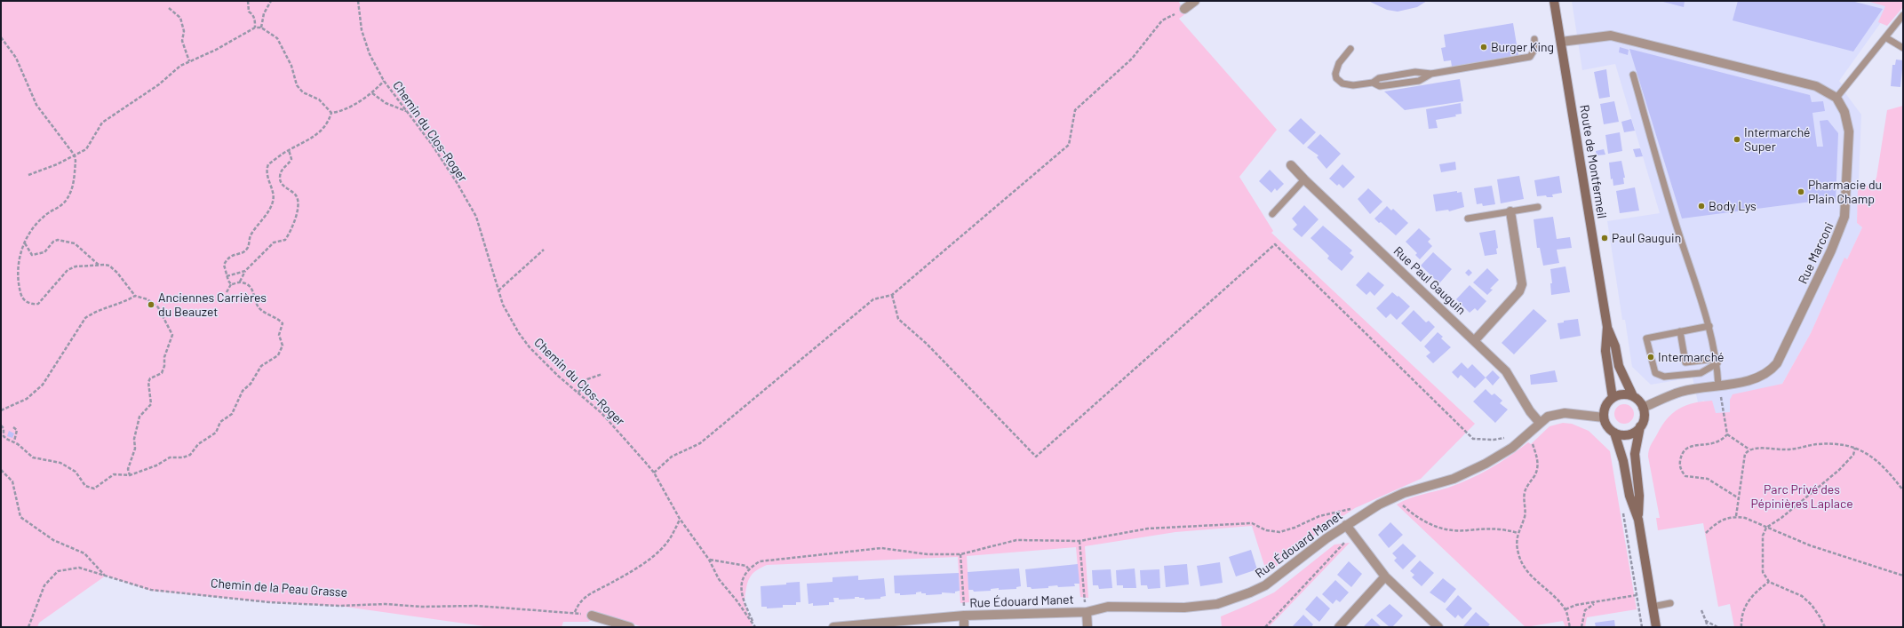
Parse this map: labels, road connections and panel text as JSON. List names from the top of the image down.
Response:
{
  "streets": {
    "main road": ["Route de Montfermeil"],
    "street": ["Rue Marconi", "Rue Paul Gauguin", "Rue Édouard Manet"],
    "path": ["Chemin du Clos-Roger", "Chemin de la Peau Grasse"]
  },
  "crossings": [
    ["Route de Montfermeil", "Rue Marconi"],
    ["Route de Montfermeil", "Rue Édouard Manet"],
    ["Rue Marconi", "Rue Édouard Manet"],
    ["Rue Paul Gauguin", "Rue Édouard Manet"]
  ],
  "parks": ["Parc Privé des Pépinières Laplace"],
  "places": [
    "Burger King",
    "Intermarché Super",
    "Pharmacie du Plain Champ",
    "Body Lys",
    "Paul Gauguin",
    "Anciennes Carrières du Beauzet",
    "Intermarché"
  ]
}
